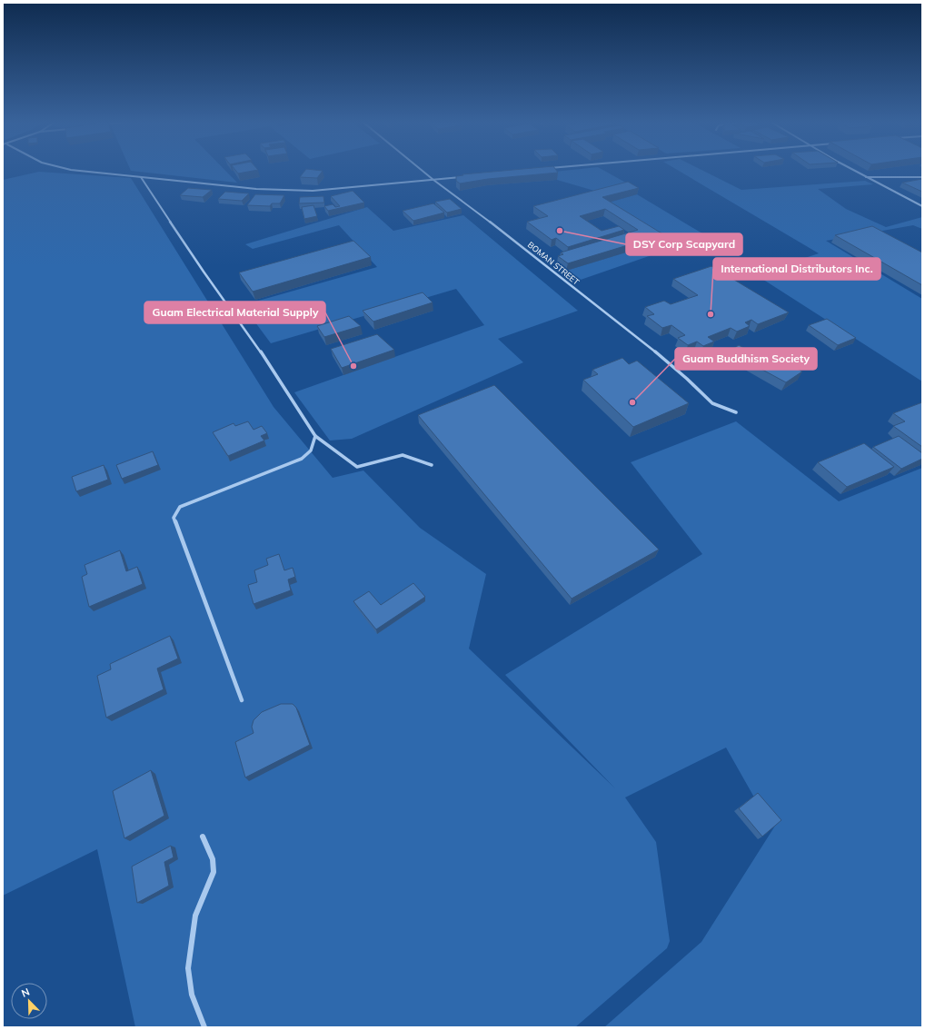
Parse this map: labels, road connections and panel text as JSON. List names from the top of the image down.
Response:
{
  "streets": {
    "street": ["BOMAN STREET"]
  },
  "places": [
    "DSY Corp Scapyard",
    "International Distributors Inc.",
    "Guam Electrical Material Supply",
    "Guam Buddhism Society"
  ],
  "north": "top left"
}
